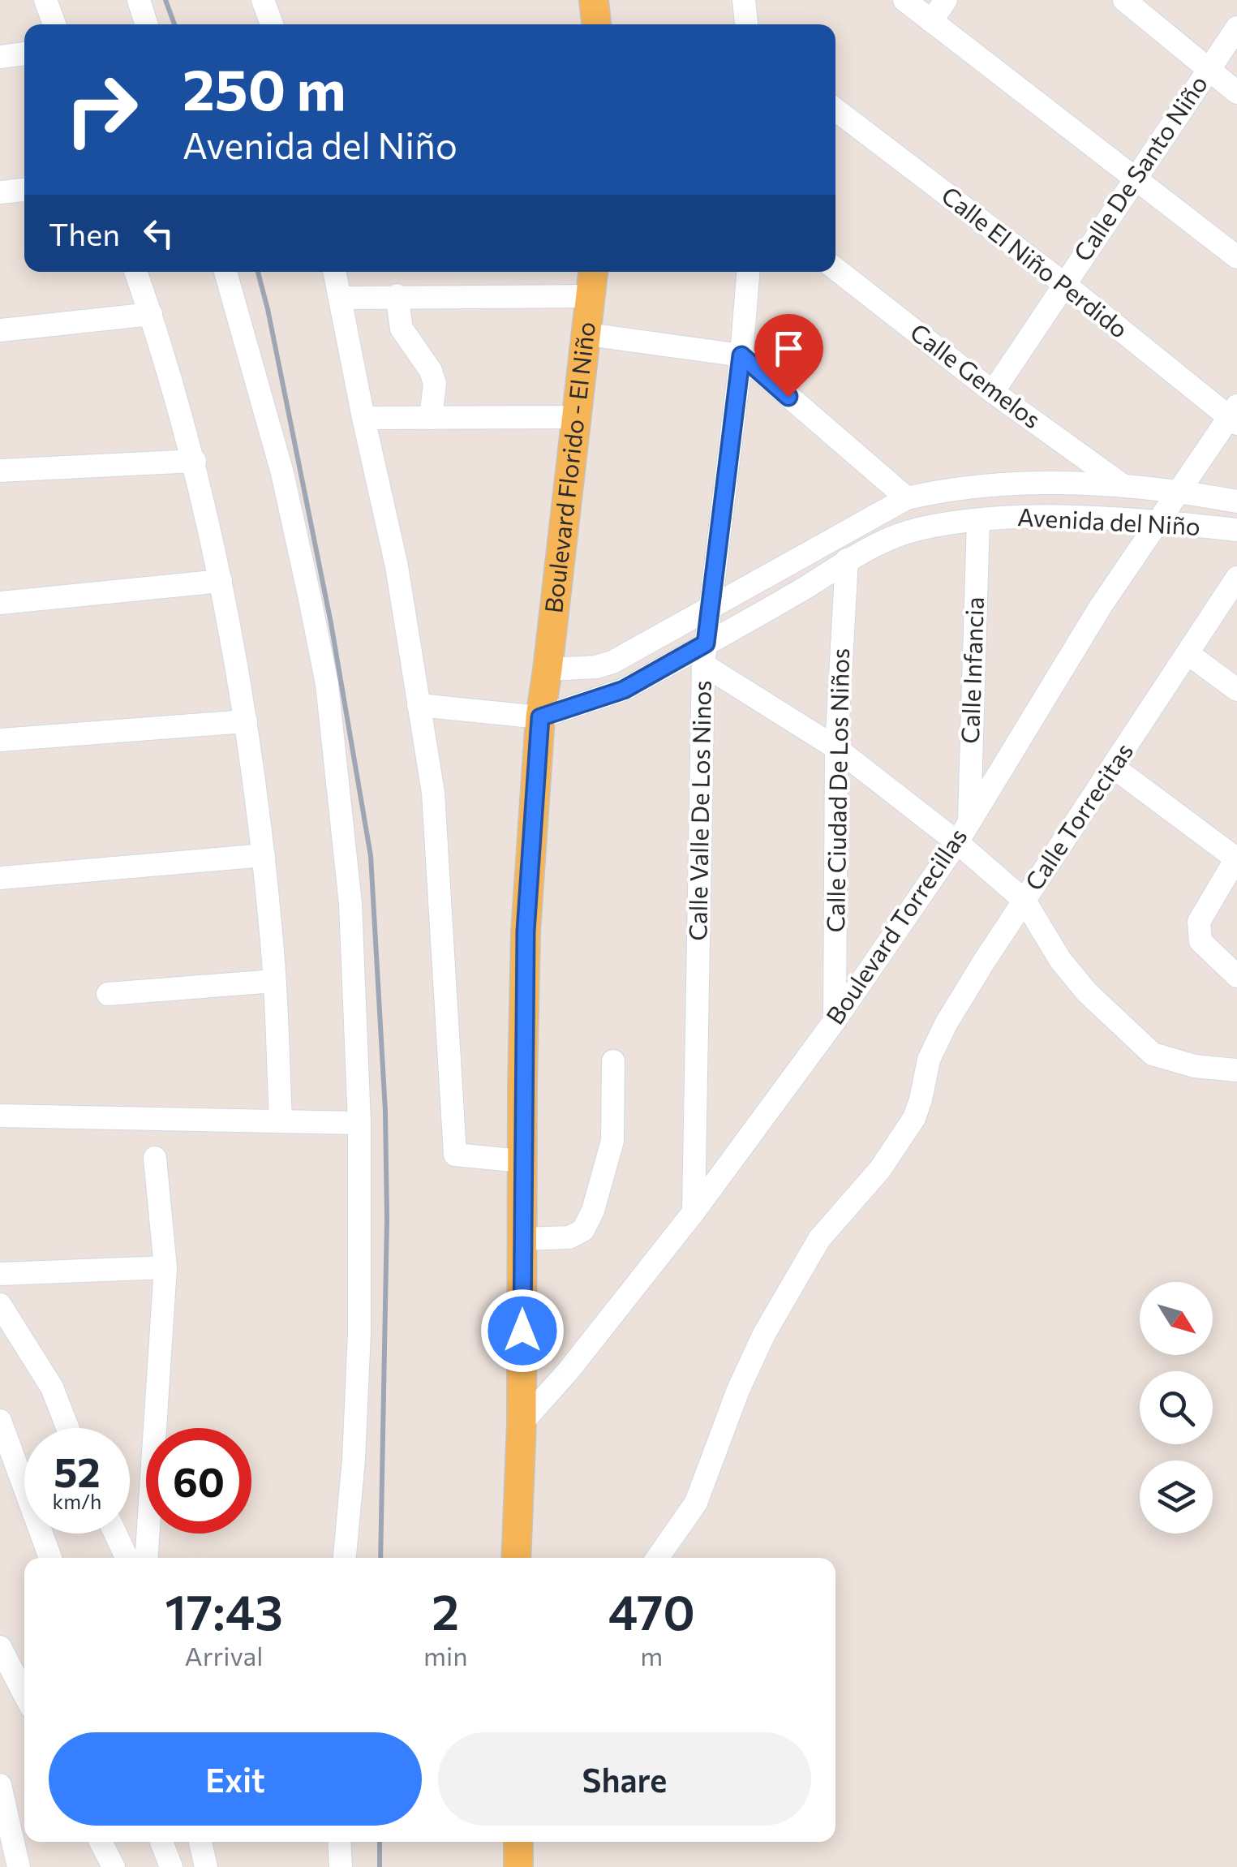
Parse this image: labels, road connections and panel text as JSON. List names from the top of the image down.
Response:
{
  "streets": {
    "main road": ["Boulevard Florido - El Niño"],
    "street": [
      "Calle De Santo Niño",
      "Calle El Niño Perdido",
      "Calle Gemelos",
      "Avenida del Niño",
      "Calle Infancia",
      "Calle Ciudad De Los Niños",
      "Calle Valle De Los Ninos",
      "Calle Torrecitas",
      "Boulevard Torrecillas"
    ]
  },
  "crossings": [
    ["Calle De Santo Niño", "Calle El Niño Perdido"],
    ["Calle De Santo Niño", "Calle Gemelos"],
    ["Calle El Niño Perdido", "Boulevard Torrecillas"],
    ["Calle Gemelos", "Avenida del Niño"],
    ["Boulevard Florido - El Niño", "Avenida del Niño"],
    ["Boulevard Florido - El Niño", "Boulevard Torrecillas"],
    ["Avenida del Niño", "Calle Infancia"],
    ["Avenida del Niño", "Calle Ciudad De Los Niños"],
    ["Avenida del Niño", "Calle Valle De Los Ninos"],
    ["Avenida del Niño", "Boulevard Torrecillas"],
    ["Calle Infancia", "Boulevard Torrecillas"],
    ["Calle Ciudad De Los Niños", "Boulevard Torrecillas"],
    ["Calle Valle De Los Ninos", "Boulevard Torrecillas"]
  ],
  "north": "bottom right",
  "page": {
    "turn": ["250 m", "Avenida del Niño"],
    "then": "Then",
    "speed": "52 km/h",
    "limit": "60",
    "eta": [
      "17:43",
      "Arrival",
      "2",
      "min",
      "470",
      "m"
    ],
    "buttons": ["Exit", "Share"]
  }
}
